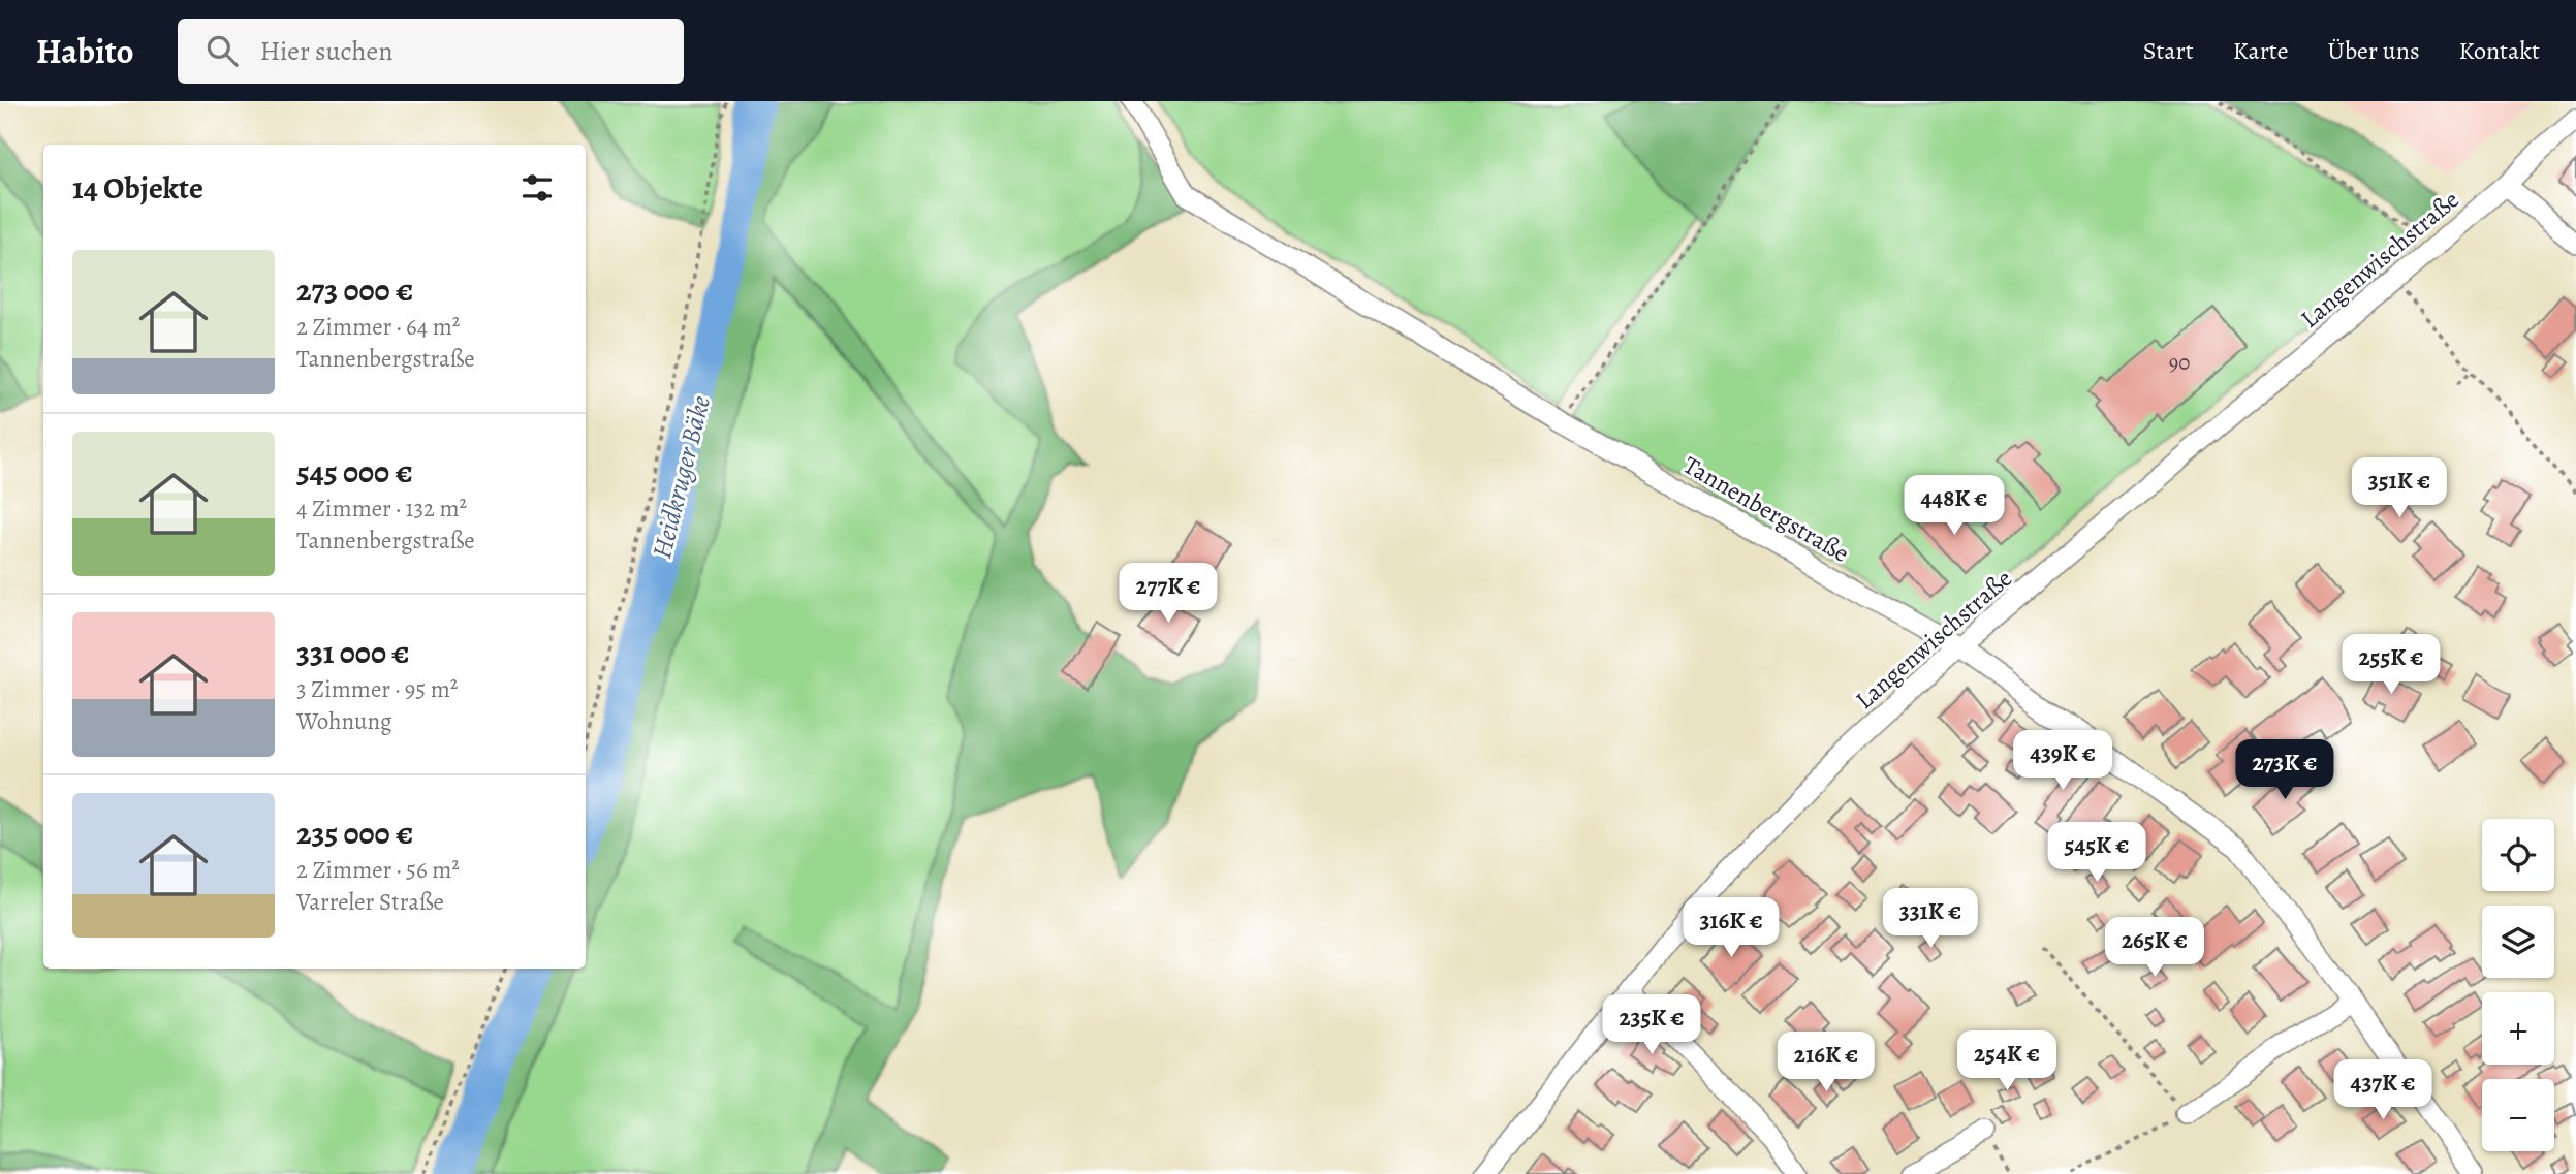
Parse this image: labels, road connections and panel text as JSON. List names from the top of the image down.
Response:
{
  "streets": {
    "street": ["Langenwischstraße", "Tannenbergstraße"]
  },
  "crossings": [
    ["Langenwischstraße", "Tannenbergstraße"]
  ],
  "water": ["Heidkruger Bäke"],
  "house_numbers": ["90"],
  "page": {
    "header": "Habito",
    "search": "Hier suchen",
    "nav": [
      "Start",
      "Karte",
      "Über uns",
      "Kontakt"
    ],
    "heading": "14 Objekte",
    "list": [
      {
        "name": "273 000 €",
        "note": "2 Zimmer · 64 m² · Tannenbergstraße"
      },
      {
        "name": "545 000 €",
        "note": "4 Zimmer · 132 m² · Tannenbergstraße"
      },
      {
        "name": "331 000 €",
        "note": "3 Zimmer · 95 m² · Wohnung"
      },
      {
        "name": "235 000 €",
        "note": "2 Zimmer · 56 m² · Varreler Straße"
      }
    ],
    "price": [
      "351K €",
      "448K €",
      "277K €",
      "255K €",
      "439K €",
      "273K €",
      "545K €",
      "331K €",
      "316K €",
      "265K €",
      "235K €",
      "254K €",
      "216K €",
      "437K €"
    ],
    "map_buttons": ["+", "−"]
  }
}
